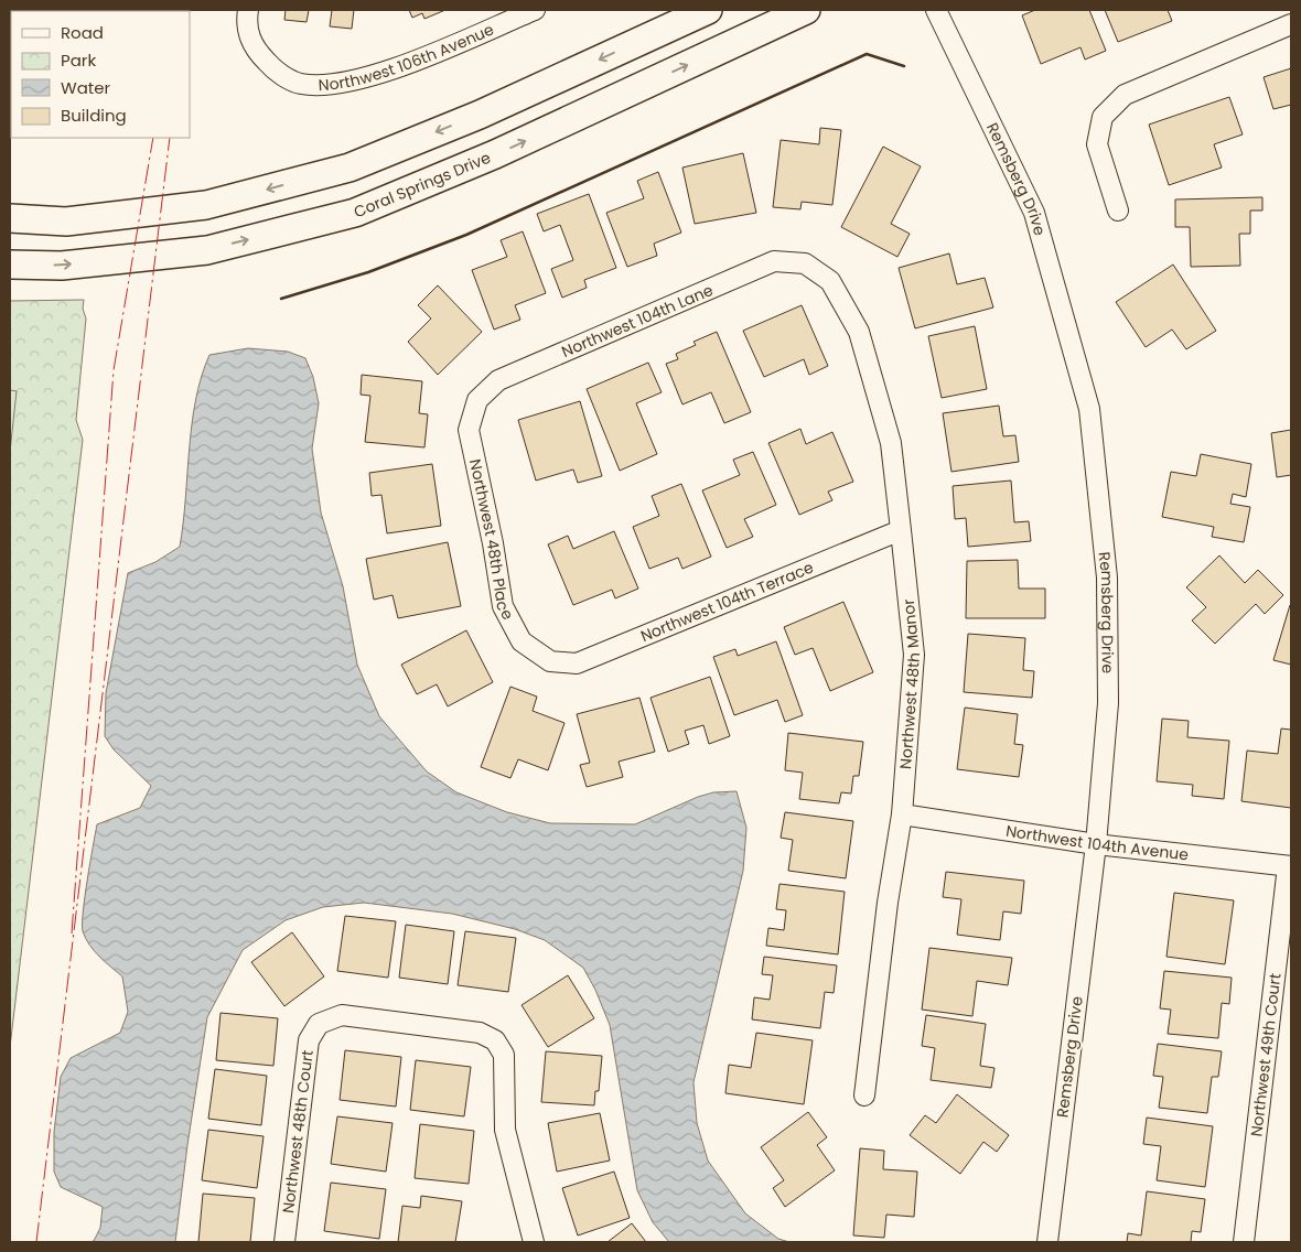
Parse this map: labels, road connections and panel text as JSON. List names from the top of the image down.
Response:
{
  "streets": {
    "main road": ["Coral Springs Drive"],
    "street": [
      "Northwest 106th Avenue",
      "Remsberg Drive",
      "Northwest 104th Lane",
      "Northwest 48th Place",
      "Northwest 104th Terrace",
      "Northwest 48th Manor",
      "Northwest 104th Avenue",
      "Northwest 49th Court",
      "Northwest 48th Court"
    ]
  },
  "crossings": [
    ["Remsberg Drive", "Northwest 104th Avenue"],
    ["Northwest 104th Lane", "Northwest 48th Place"],
    ["Northwest 104th Lane", "Northwest 48th Manor"],
    ["Northwest 48th Place", "Northwest 104th Terrace"],
    ["Northwest 104th Terrace", "Northwest 48th Manor"],
    ["Northwest 48th Manor", "Northwest 104th Avenue"],
    ["Northwest 104th Avenue", "Northwest 49th Court"]
  ],
  "legend": [
    "Road",
    "Park",
    "Water",
    "Building"
  ]
}
